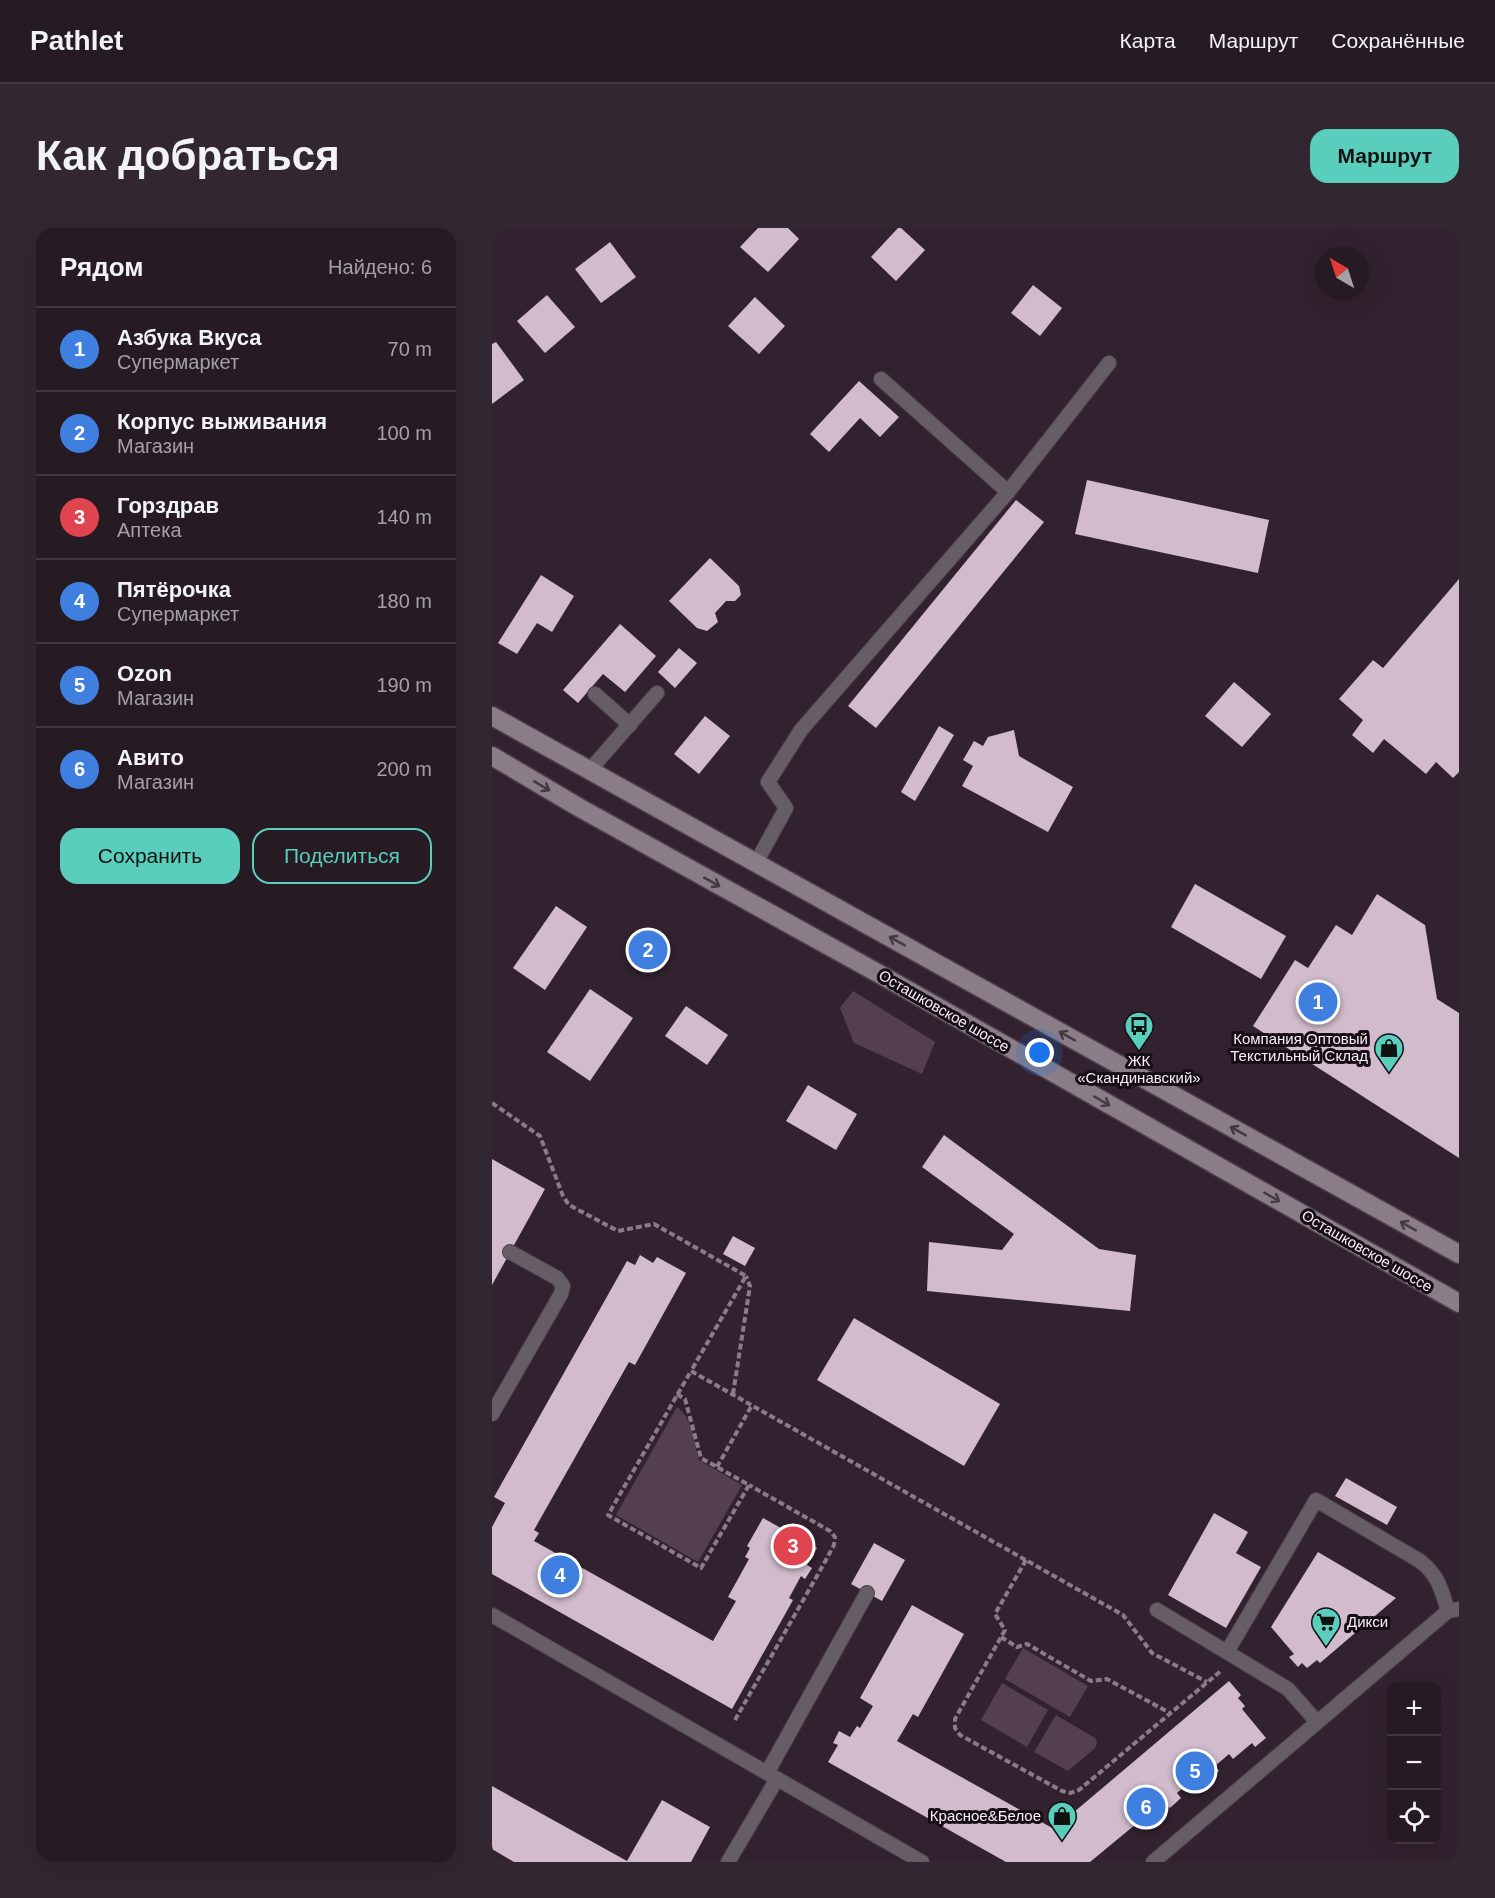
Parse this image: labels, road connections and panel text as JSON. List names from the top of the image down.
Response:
{
  "streets": {
    "main road": ["Осташковское шоссе"]
  },
  "places": {
    "bus stop": ["ЖК «Скандинавский»"],
    "shop": ["Компания Оптовый Текстильный Склад", "Красное&Белое"],
    "supermarket": ["Дикси"]
  },
  "north": "top left",
  "page": {
    "header": "Pathlet",
    "nav": ["Карта", "Маршрут", "Сохранённые"],
    "buttons": [
      "Маршрут",
      ["Сохранить", "Поделиться"]
    ],
    "title": "Как добраться",
    "heading": ["Рядом", "Найдено: 6"],
    "list": [
      {
        "mark": "1",
        "name": "Азбука Вкуса",
        "note": "Супермаркет",
        "value": "70 m"
      },
      {
        "mark": "2",
        "name": "Корпус выживания",
        "note": "Магазин",
        "value": "100 m"
      },
      {
        "mark": "3",
        "name": "Горздрав",
        "note": "Аптека",
        "value": "140 m"
      },
      {
        "mark": "4",
        "name": "Пятёрочка",
        "note": "Супермаркет",
        "value": "180 m"
      },
      {
        "mark": "5",
        "name": "Ozon",
        "note": "Магазин",
        "value": "190 m"
      },
      {
        "mark": "6",
        "name": "Авито",
        "note": "Магазин",
        "value": "200 m"
      }
    ],
    "pins": [
      "2",
      "1",
      "3",
      "4",
      "5",
      "6"
    ],
    "map_buttons": ["+", "−"]
  }
}
